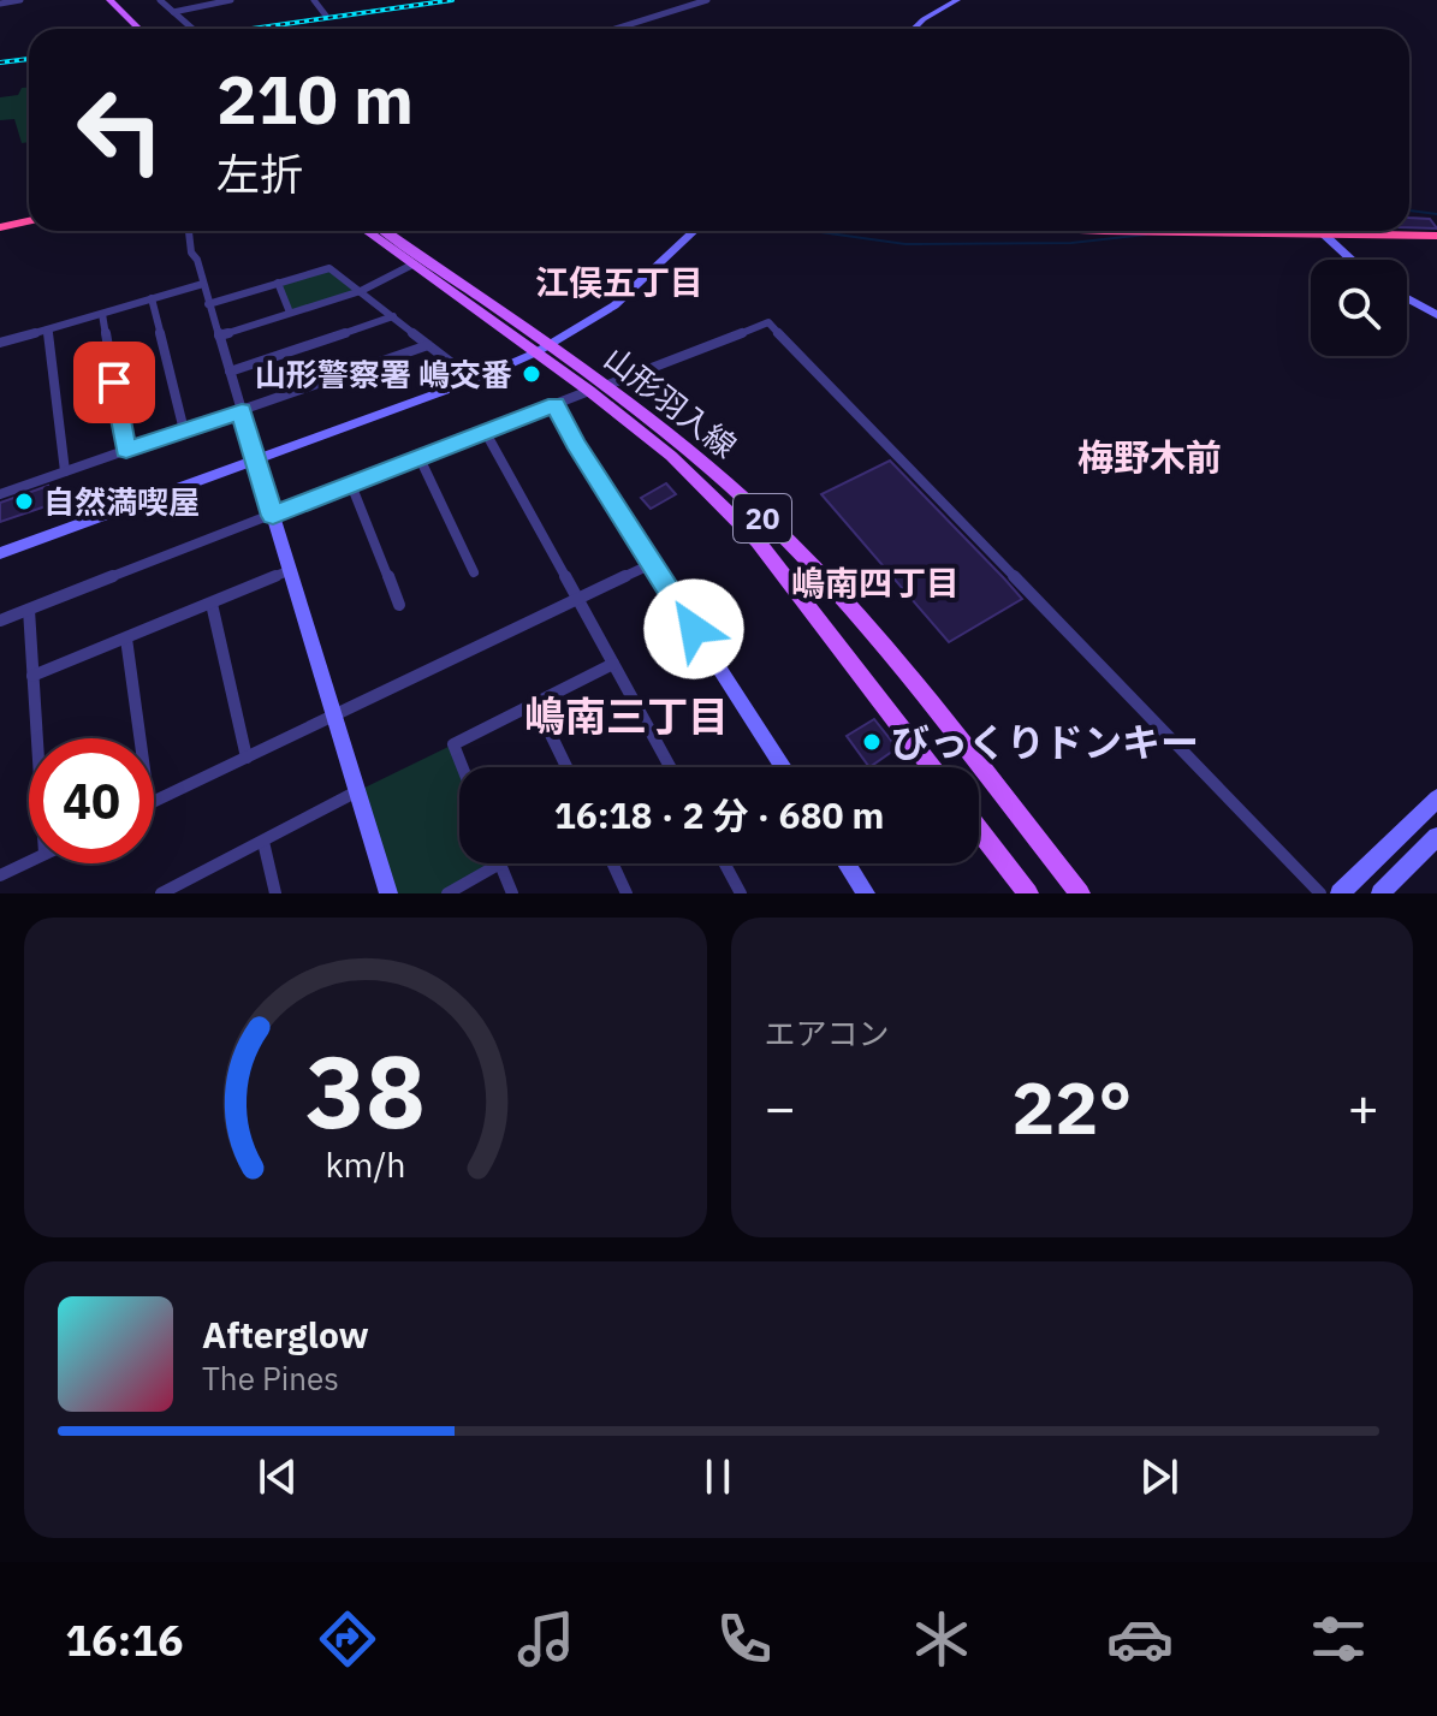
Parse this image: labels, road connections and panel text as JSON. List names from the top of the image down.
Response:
{
  "streets": {
    "main road": ["山形羽入線", "20"]
  },
  "districts": [
    "江俣五丁目",
    "梅野木前",
    "嶋南四丁目",
    "嶋南三丁目"
  ],
  "places": ["山形警察署 嶋交番", "自然満喫屋", "びっくりドンキー"],
  "page": {
    "turn": ["210 m", "左折"],
    "limit": "40",
    "trip": "16:18 · 2 分 · 680 m",
    "tile": "エアコン",
    "heat": ["−", "22°", "+"],
    "song": ["Afterglow", "The Pines"],
    "tabs": "16:16",
    "gauge": ["38", "km/h"]
  }
}
